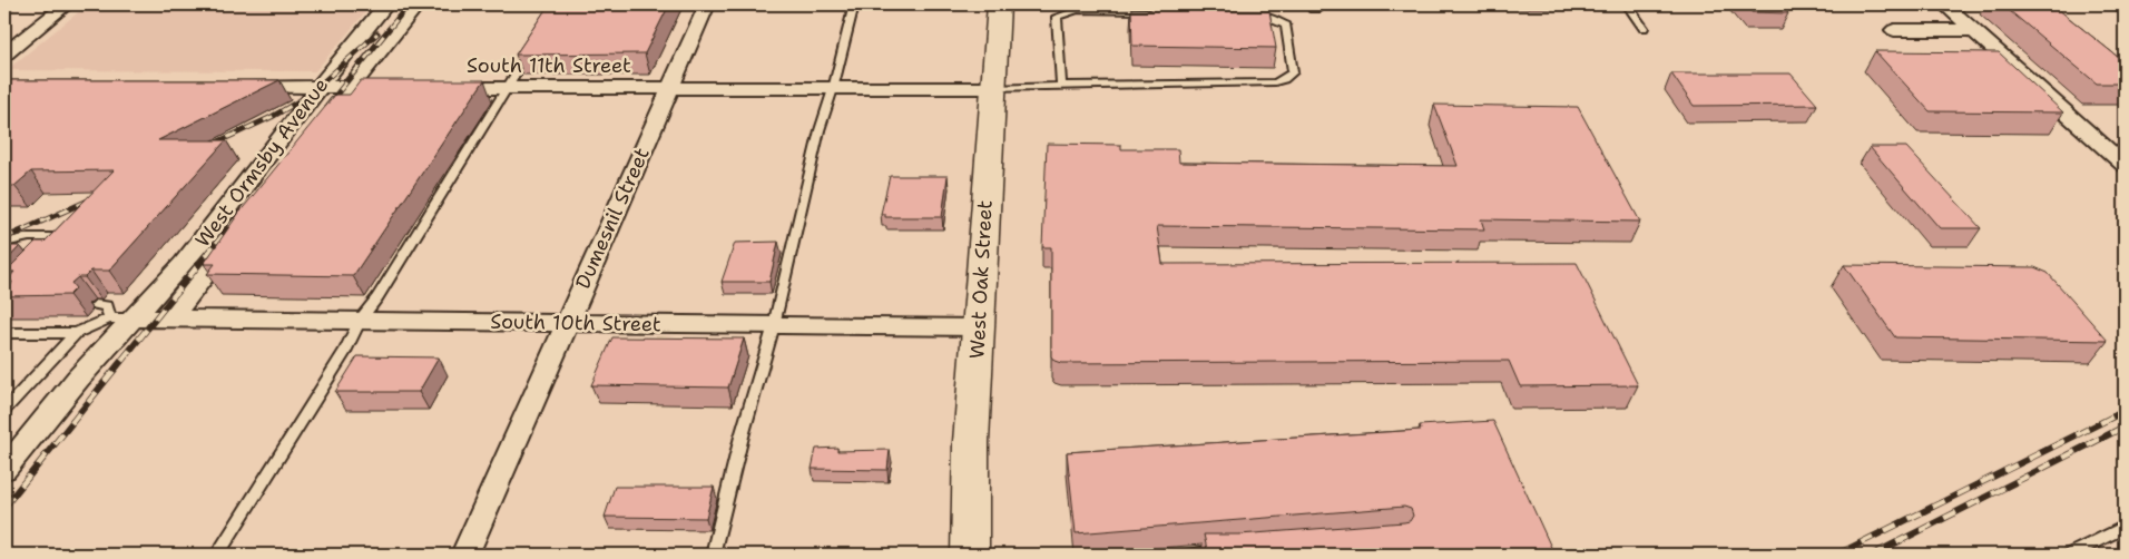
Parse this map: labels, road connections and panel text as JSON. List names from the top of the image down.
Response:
{
  "streets": {
    "main road": ["West Oak Street"],
    "street": [
      "South 11th Street",
      "West Ormsby Avenue",
      "Dumesnil Street",
      "South 10th Street"
    ]
  },
  "crossings": [
    ["South 11th Street", "Dumesnil Street"],
    ["South 11th Street", "West Oak Street"],
    ["West Ormsby Avenue", "South 10th Street"],
    ["Dumesnil Street", "South 10th Street"],
    ["West Oak Street", "South 10th Street"]
  ]
}
